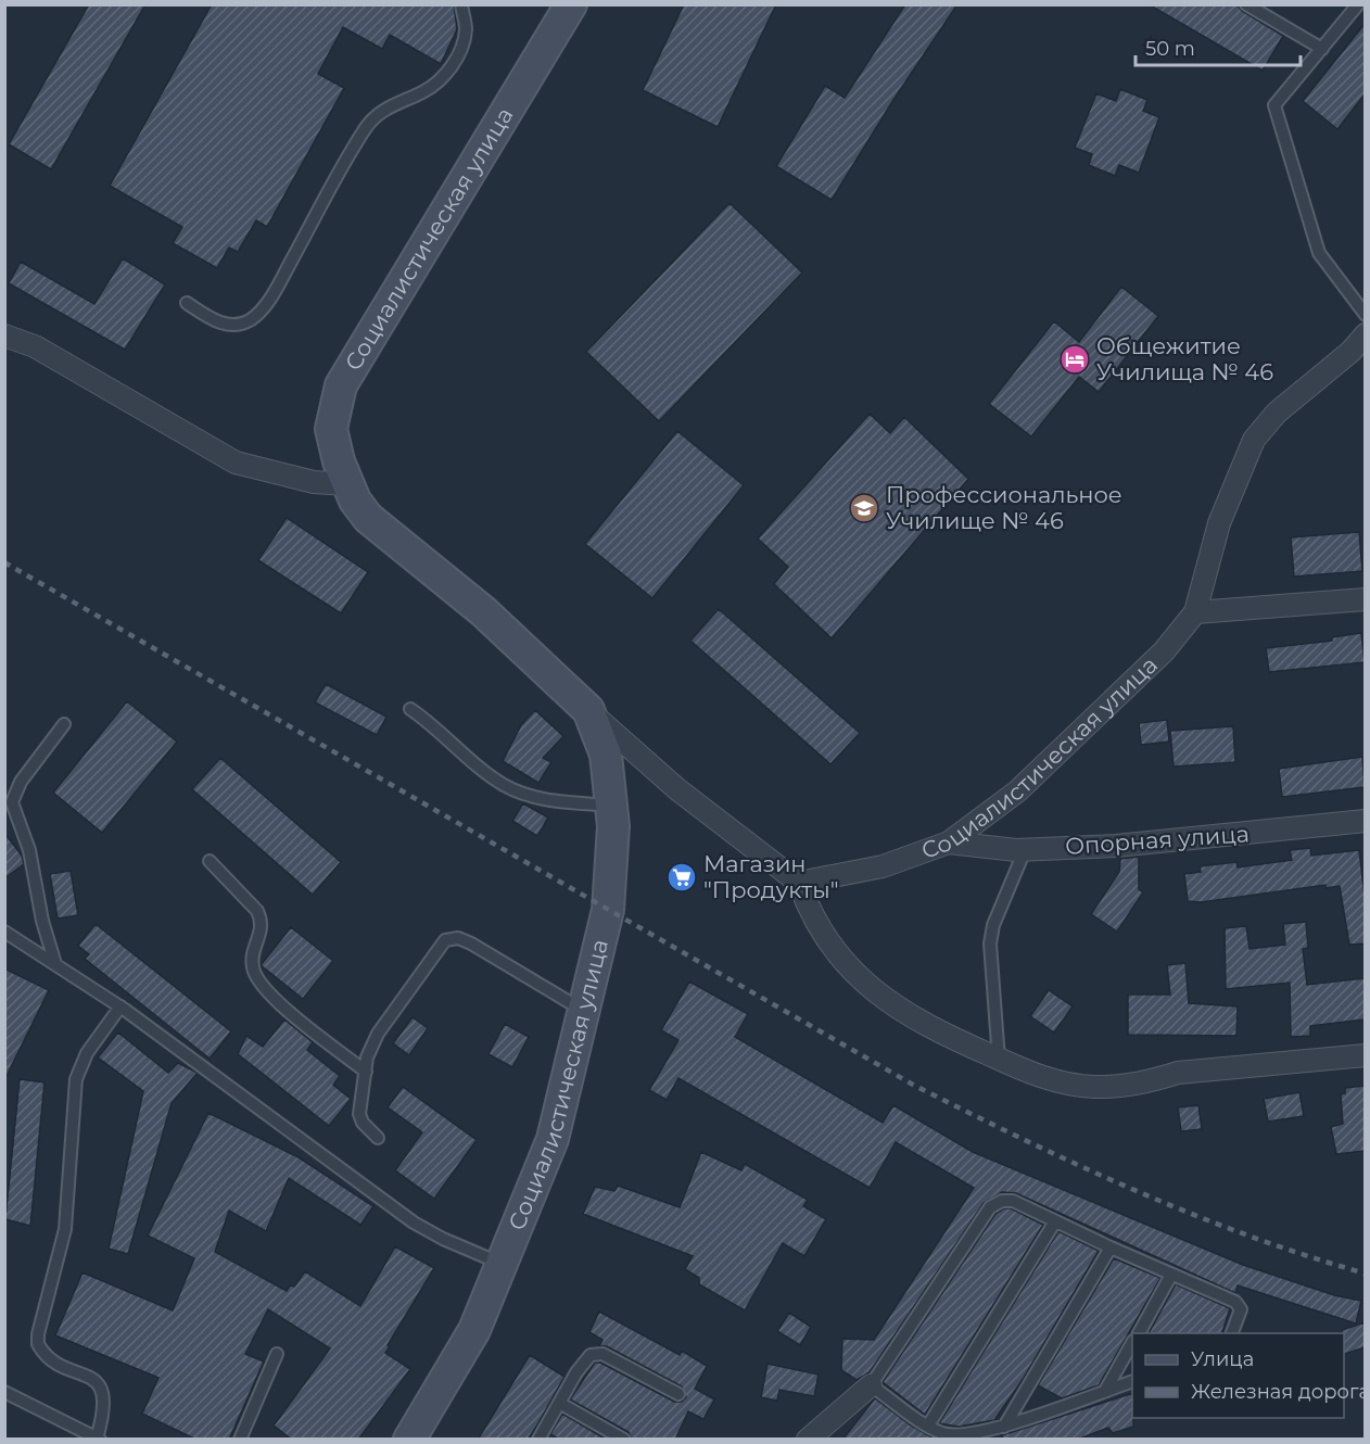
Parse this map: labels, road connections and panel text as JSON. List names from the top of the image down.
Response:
{
  "streets": {
    "main road": ["Социалистическая улица"],
    "street": ["Опорная улица"]
  },
  "crossings": [
    ["Социалистическая улица", "Опорная улица"]
  ],
  "places": {
    "hotel": ["Общежитие Училища № 46"],
    "school or university": ["Профессиональное Училище № 46"],
    "supermarket": ["Магазин \"Продукты\""]
  },
  "legend": ["Улица", "Железная дорога"],
  "scale_bar": "50 m"
}
